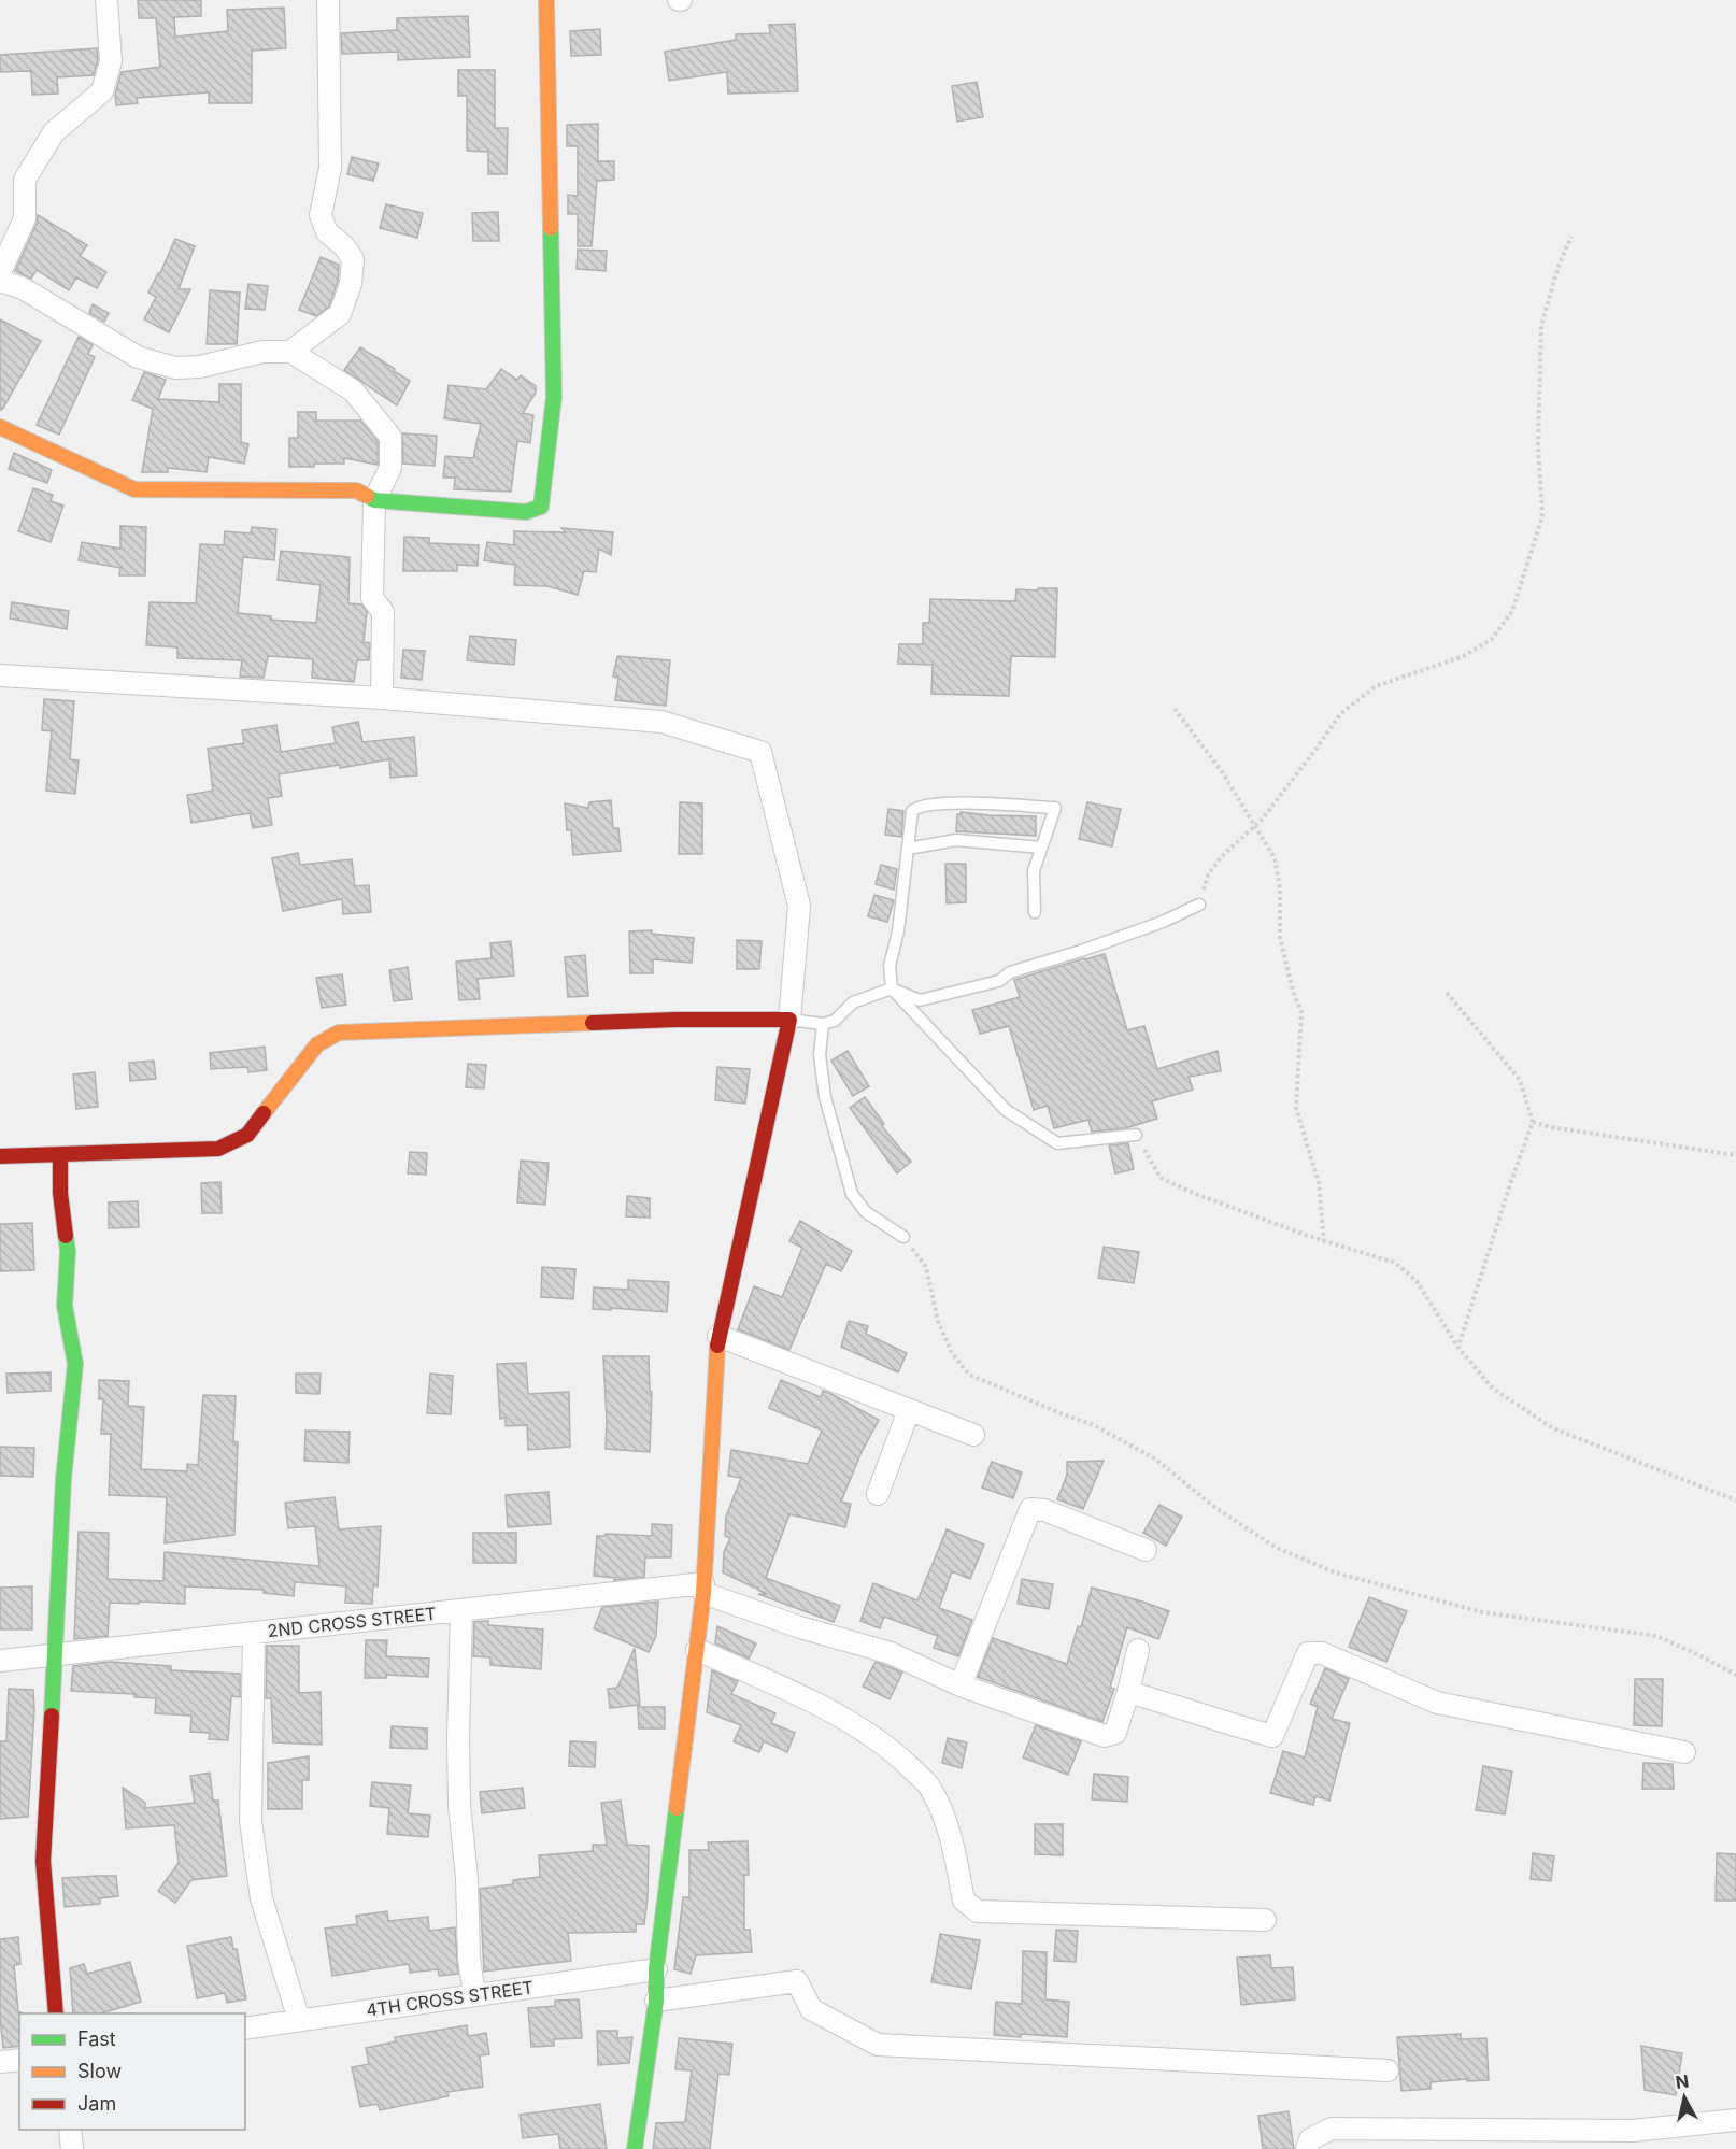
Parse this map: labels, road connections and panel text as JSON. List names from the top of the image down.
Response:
{
  "streets": {
    "street": ["2ND CROSS STREET", "4TH CROSS STREET"]
  },
  "legend": ["Fast", "Slow", "Jam"],
  "north": "top"
}
